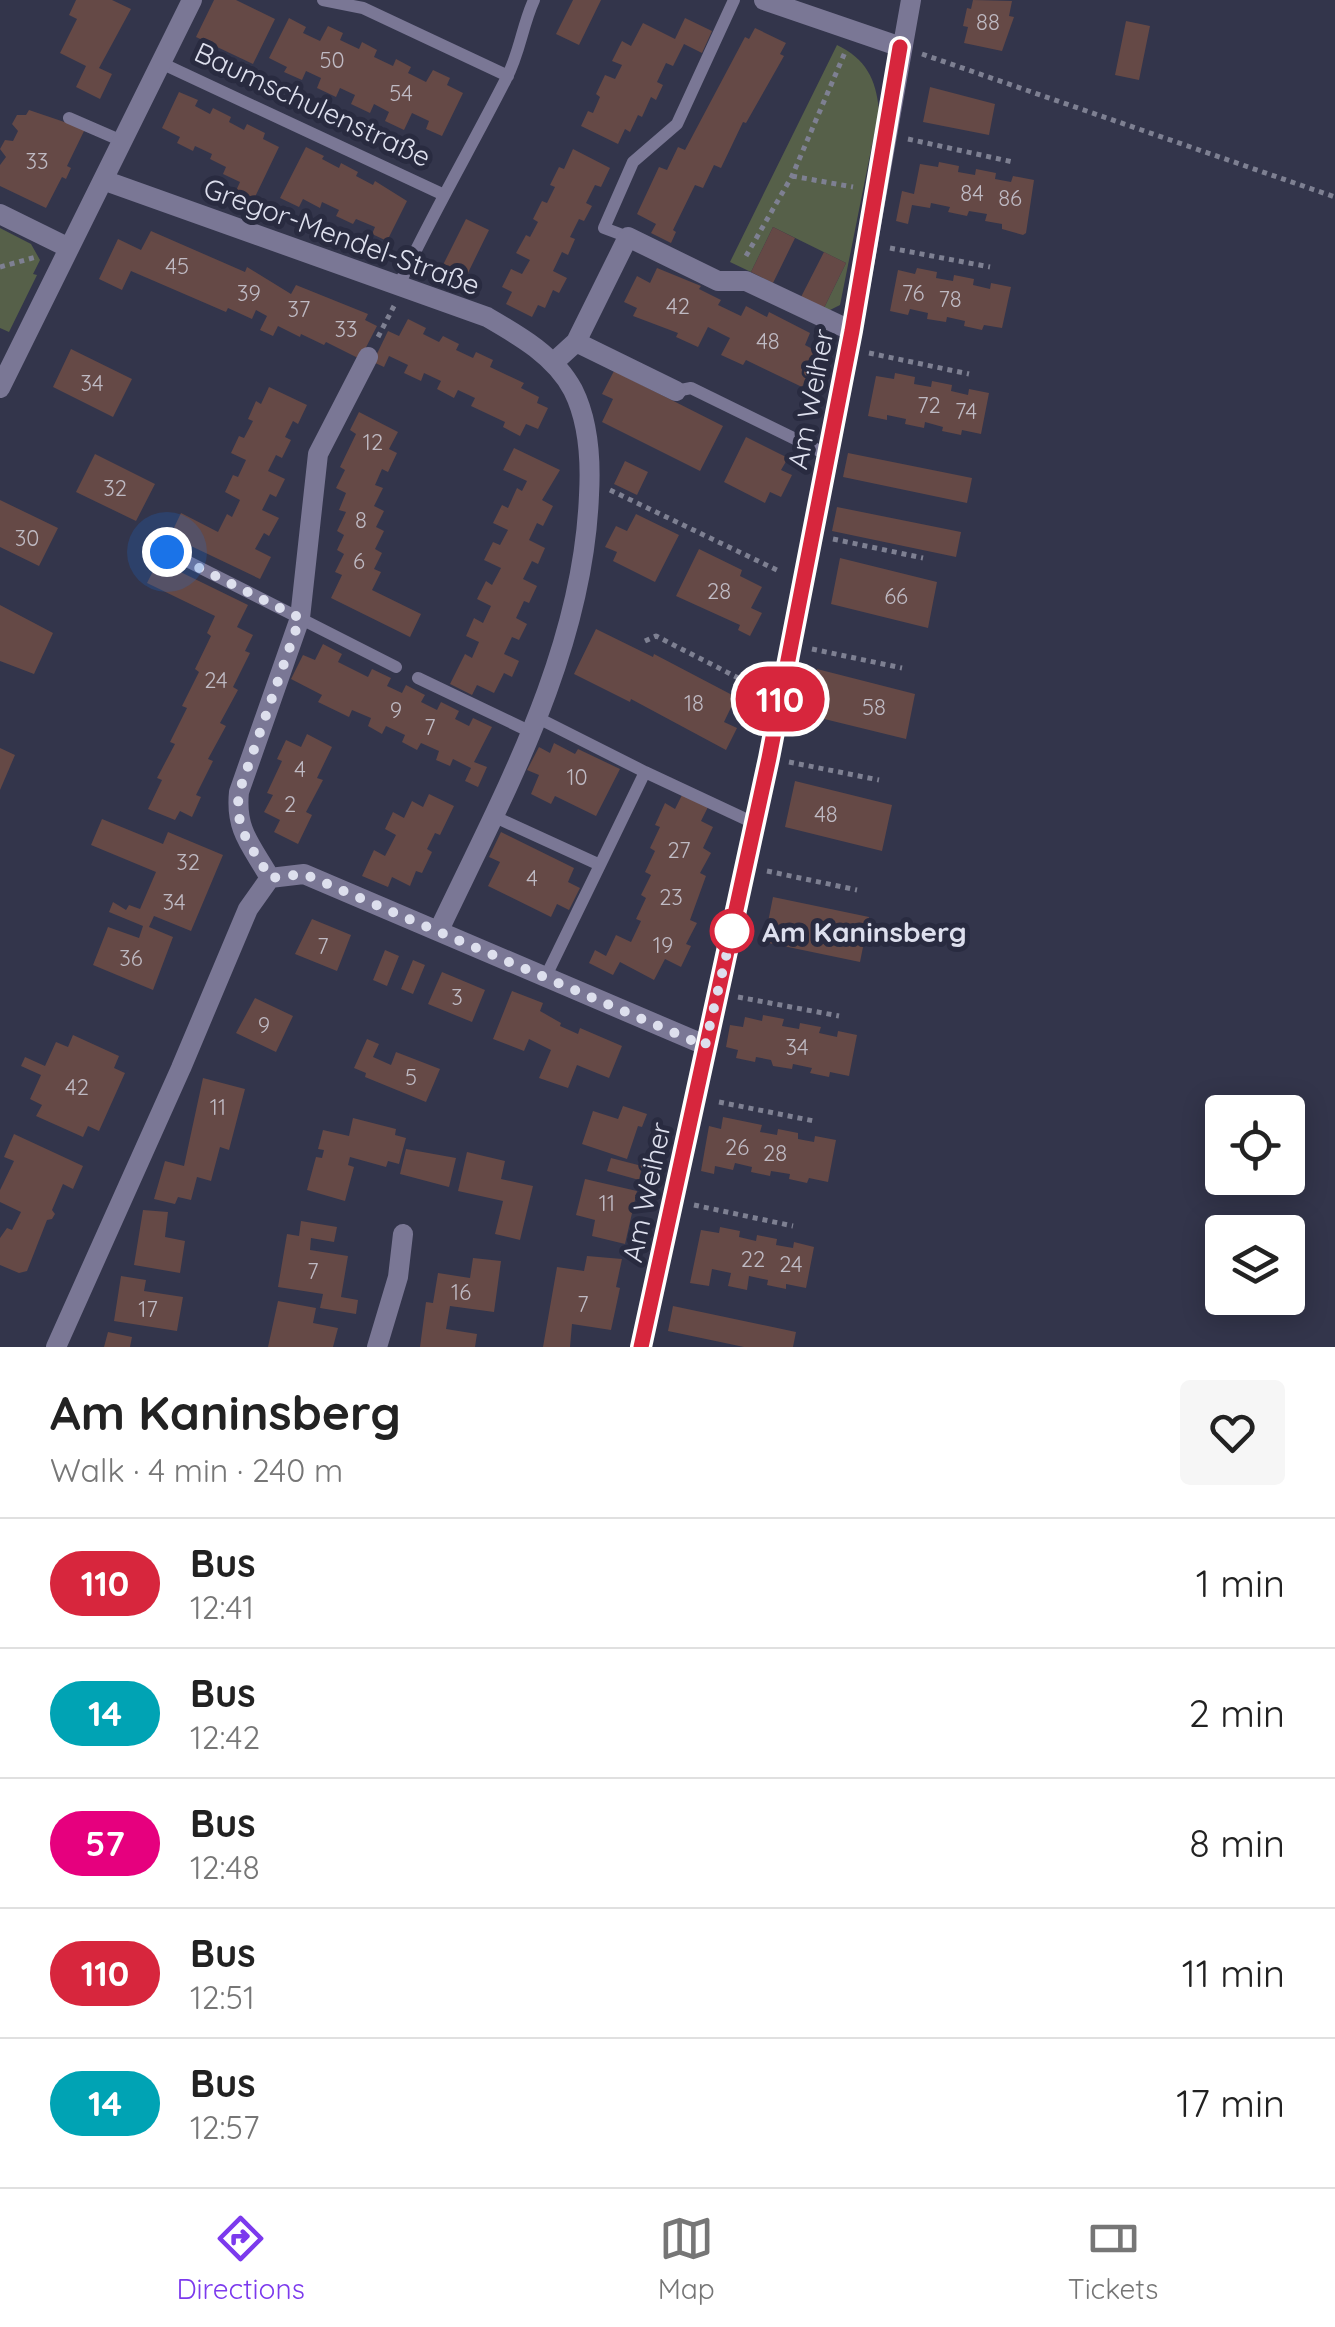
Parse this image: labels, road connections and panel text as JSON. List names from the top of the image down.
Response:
{
  "streets": {
    "street": ["Baumschulenstraße", "Gregor-Mendel-Straße", "Am Weiher"]
  },
  "crossings": [
    ["Baumschulenstraße", "Gregor-Mendel-Straße"]
  ],
  "places": ["Am Kaninsberg"],
  "lines": ["bus line 110"],
  "house_numbers": [
    "88",
    "50",
    "54",
    "33",
    "84",
    "86",
    "45",
    "39",
    "76",
    "78",
    "42",
    "37",
    "33",
    "48",
    "34",
    "72",
    "74",
    "12",
    "32",
    "8",
    "30",
    "6",
    "28",
    "66",
    "24",
    "18",
    "58",
    "9",
    "7",
    "4",
    "10",
    "2",
    "48",
    "27",
    "32",
    "4",
    "23",
    "34",
    "19",
    "7",
    "36",
    "3",
    "9",
    "34",
    "5",
    "42",
    "11",
    "26",
    "28",
    "11",
    "22",
    "24",
    "7",
    "16",
    "7",
    "17"
  ],
  "page": {
    "on_map": "110",
    "heading": ["Am Kaninsberg", "Walk · 4 min · 240 m"],
    "list": [
      {
        "mark": "110",
        "name": "Bus",
        "note": "12:41",
        "value": "1 min"
      },
      {
        "mark": "14",
        "name": "Bus",
        "note": "12:42",
        "value": "2 min"
      },
      {
        "mark": "57",
        "name": "Bus",
        "note": "12:48",
        "value": "8 min"
      },
      {
        "mark": "110",
        "name": "Bus",
        "note": "12:51",
        "value": "11 min"
      },
      {
        "mark": "14",
        "name": "Bus",
        "note": "12:57",
        "value": "17 min"
      }
    ],
    "tabs": ["Directions", "Map", "Tickets"]
  }
}
